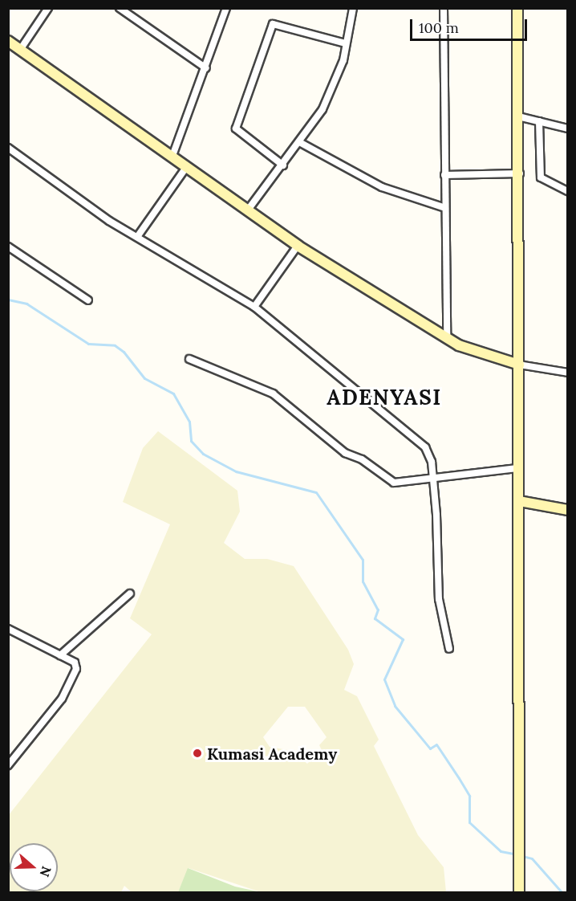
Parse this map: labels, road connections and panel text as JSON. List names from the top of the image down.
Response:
{
  "districts": ["ADENYASI"],
  "places": ["Kumasi Academy"],
  "scale_bar": "100 m",
  "north": "right"
}
